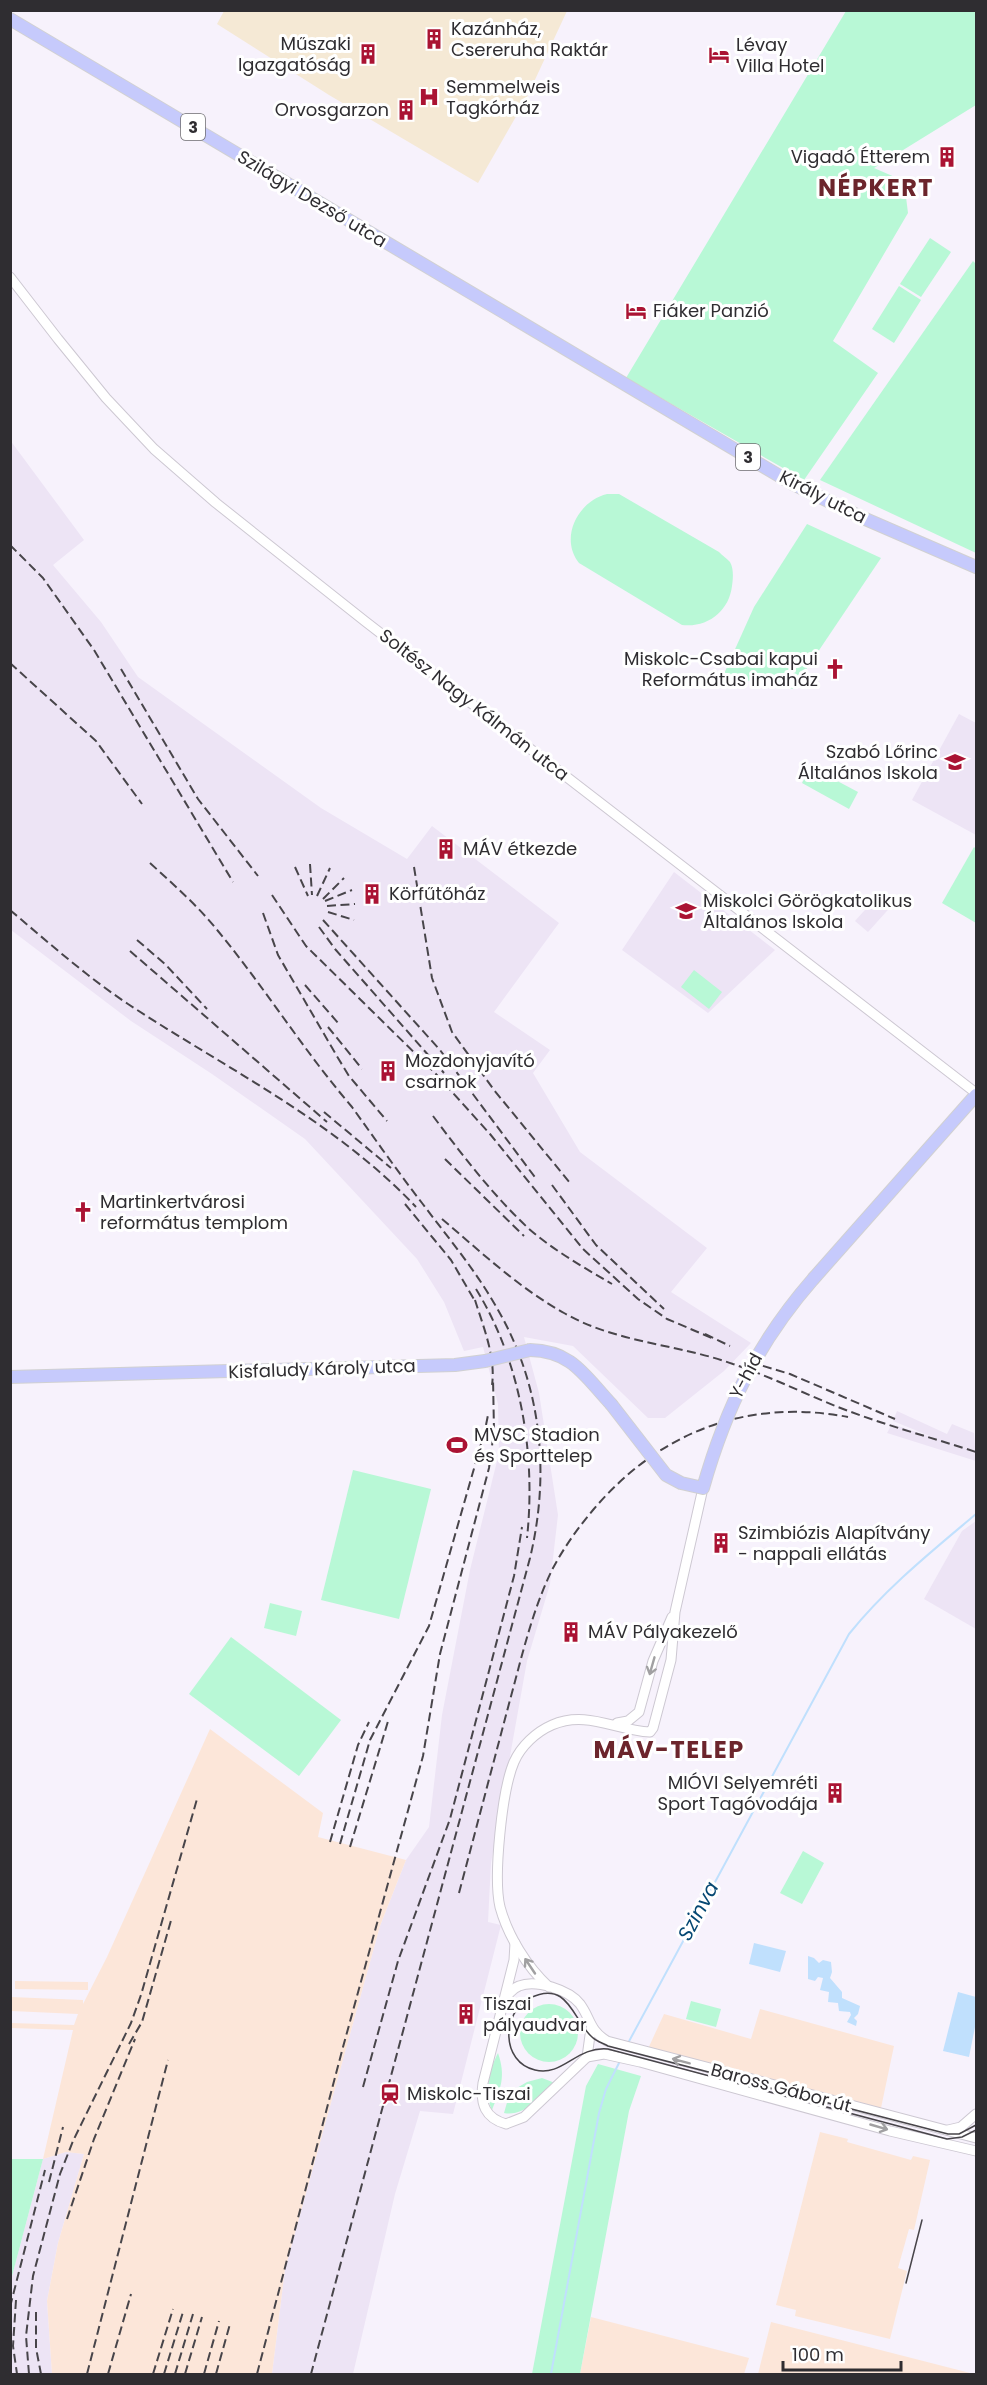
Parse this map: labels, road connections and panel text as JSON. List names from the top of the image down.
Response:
{
  "streets": {
    "main road": [
      "3",
      "Szilágyi Dezső utca",
      "Király utca",
      "Kisfaludy Károly utca",
      "Y-híd"
    ],
    "street": ["Soltész Nagy Kálmán utca", "Baross Gábor út"]
  },
  "crossings": [
    ["Szilágyi Dezső utca", "Király utca"],
    ["Soltész Nagy Kálmán utca", "Y-híd"],
    ["Kisfaludy Károly utca", "Y-híd"]
  ],
  "districts": ["NÉPKERT", "MÁV-TELEP"],
  "water": ["Szinva"],
  "places": {
    "building": [
      "Kazánház, Csereruha Raktár",
      "Műszaki Igazgatóság",
      "Orvosgarzon",
      "Vigadó Étterem",
      "MÁV étkezde",
      "Körfűtőház",
      "Mozdonyjavító csarnok",
      "Szimbiózis Alapítvány - nappali ellátás",
      "MÁV Pályakezelő",
      "MIÓVI Selyemréti Sport Tagóvodája",
      "Tiszai pályaudvar"
    ],
    "hotel": ["Lévay Villa Hotel", "Fiáker Panzió"],
    "hospital": ["Semmelweis Tagkórház"],
    "church": ["Miskolc-Csabai kapui Református imaház", "Martinkertvárosi református templom"],
    "school or university": ["Szabó Lőrinc Általános Iskola", "Miskolci Görögkatolikus Általános Iskola"],
    "sports": ["MVSC Stadion és Sporttelep"],
    "station": ["Miskolc-Tiszai"]
  },
  "scale_bar": "100 m"
}
